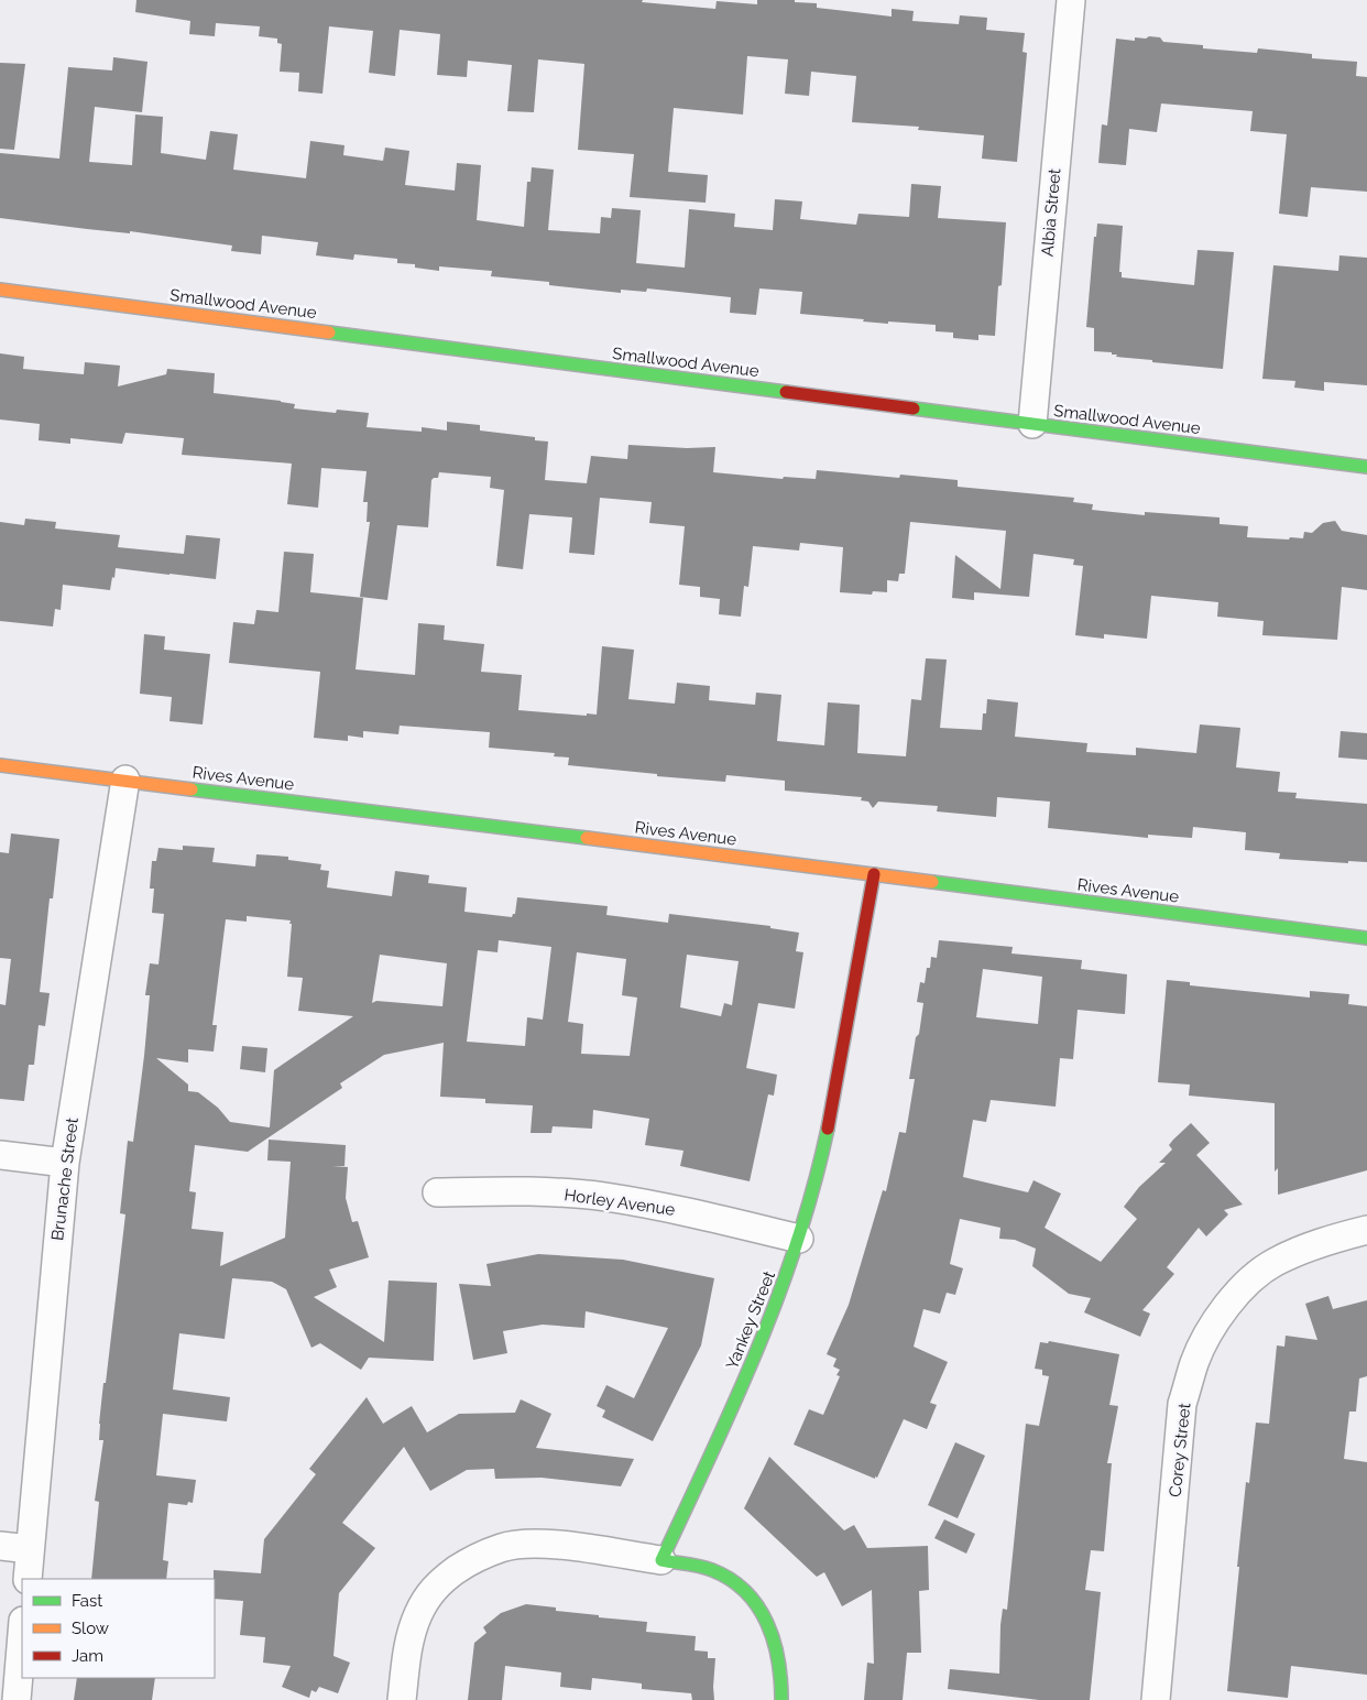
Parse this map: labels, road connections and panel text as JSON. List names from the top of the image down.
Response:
{
  "streets": {
    "street": [
      "Albia Street",
      "Smallwood Avenue",
      "Rives Avenue",
      "Brunache Street",
      "Horley Avenue",
      "Yankey Street",
      "Corey Street"
    ]
  },
  "crossings": [
    ["Albia Street", "Smallwood Avenue"],
    ["Rives Avenue", "Brunache Street"],
    ["Rives Avenue", "Yankey Street"],
    ["Horley Avenue", "Yankey Street"]
  ],
  "legend": ["Fast", "Slow", "Jam"]
}
